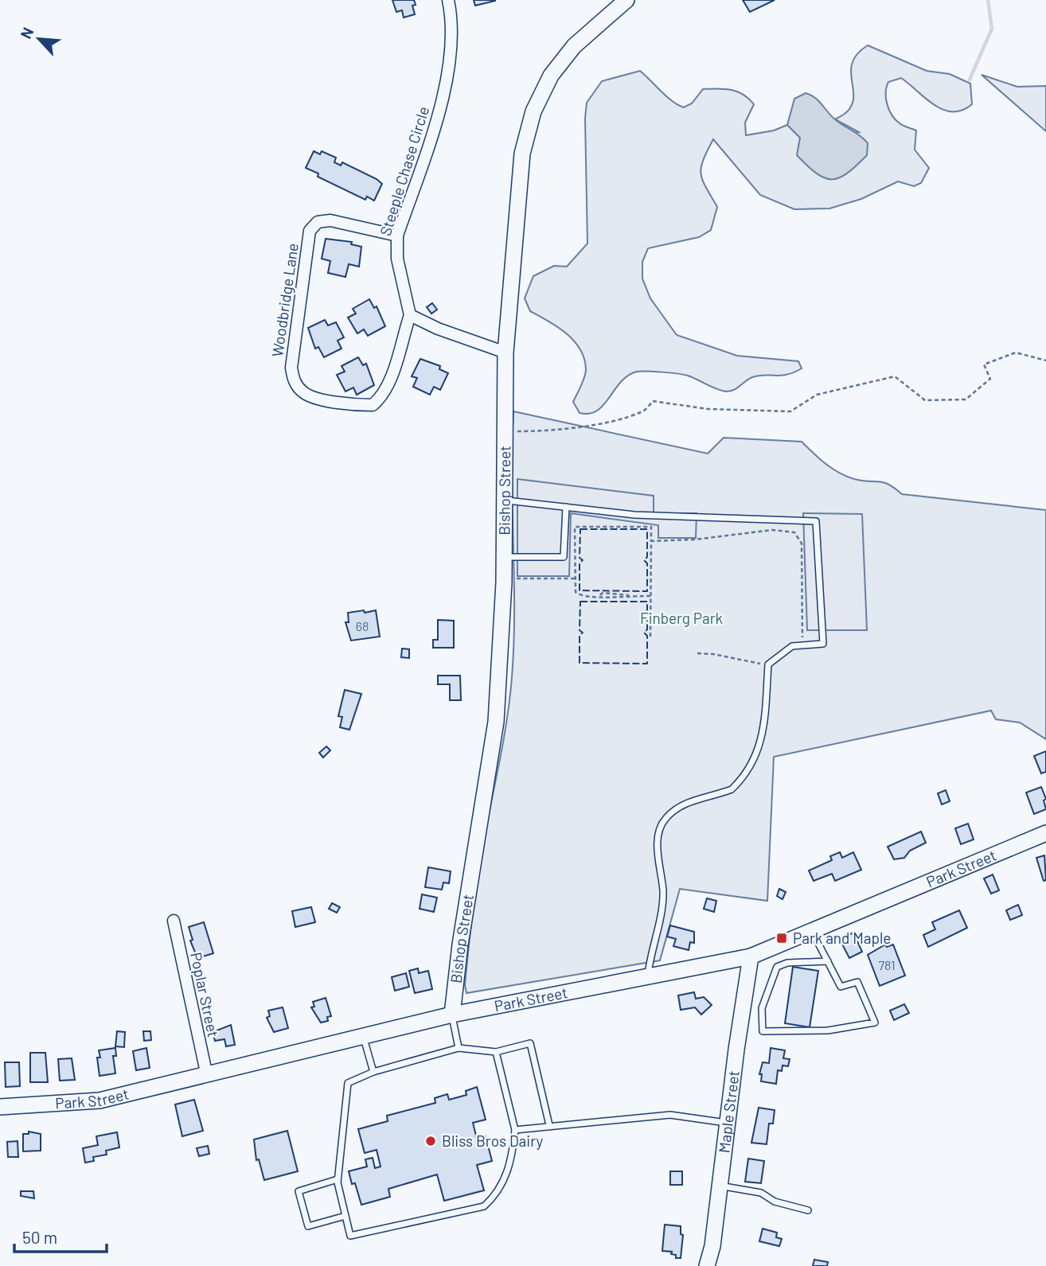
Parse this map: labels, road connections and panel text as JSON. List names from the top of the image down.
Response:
{
  "streets": {
    "main road": ["Bishop Street", "Park Street", "Maple Street"],
    "street": ["Steeple Chase Circle", "Woodbridge Lane", "Poplar Street"]
  },
  "crossings": [
    ["Steeple Chase Circle", "Woodbridge Lane"],
    ["Bishop Street", "Park Street"],
    ["Park Street", "Poplar Street"],
    ["Park Street", "Maple Street"]
  ],
  "parks": ["Finberg Park"],
  "places": {
    "transit": ["Park and Maple"],
    "other": ["Bliss Bros Dairy"]
  },
  "house_numbers": ["68", "781"],
  "scale_bar": "50 m",
  "north": "top left"
}
